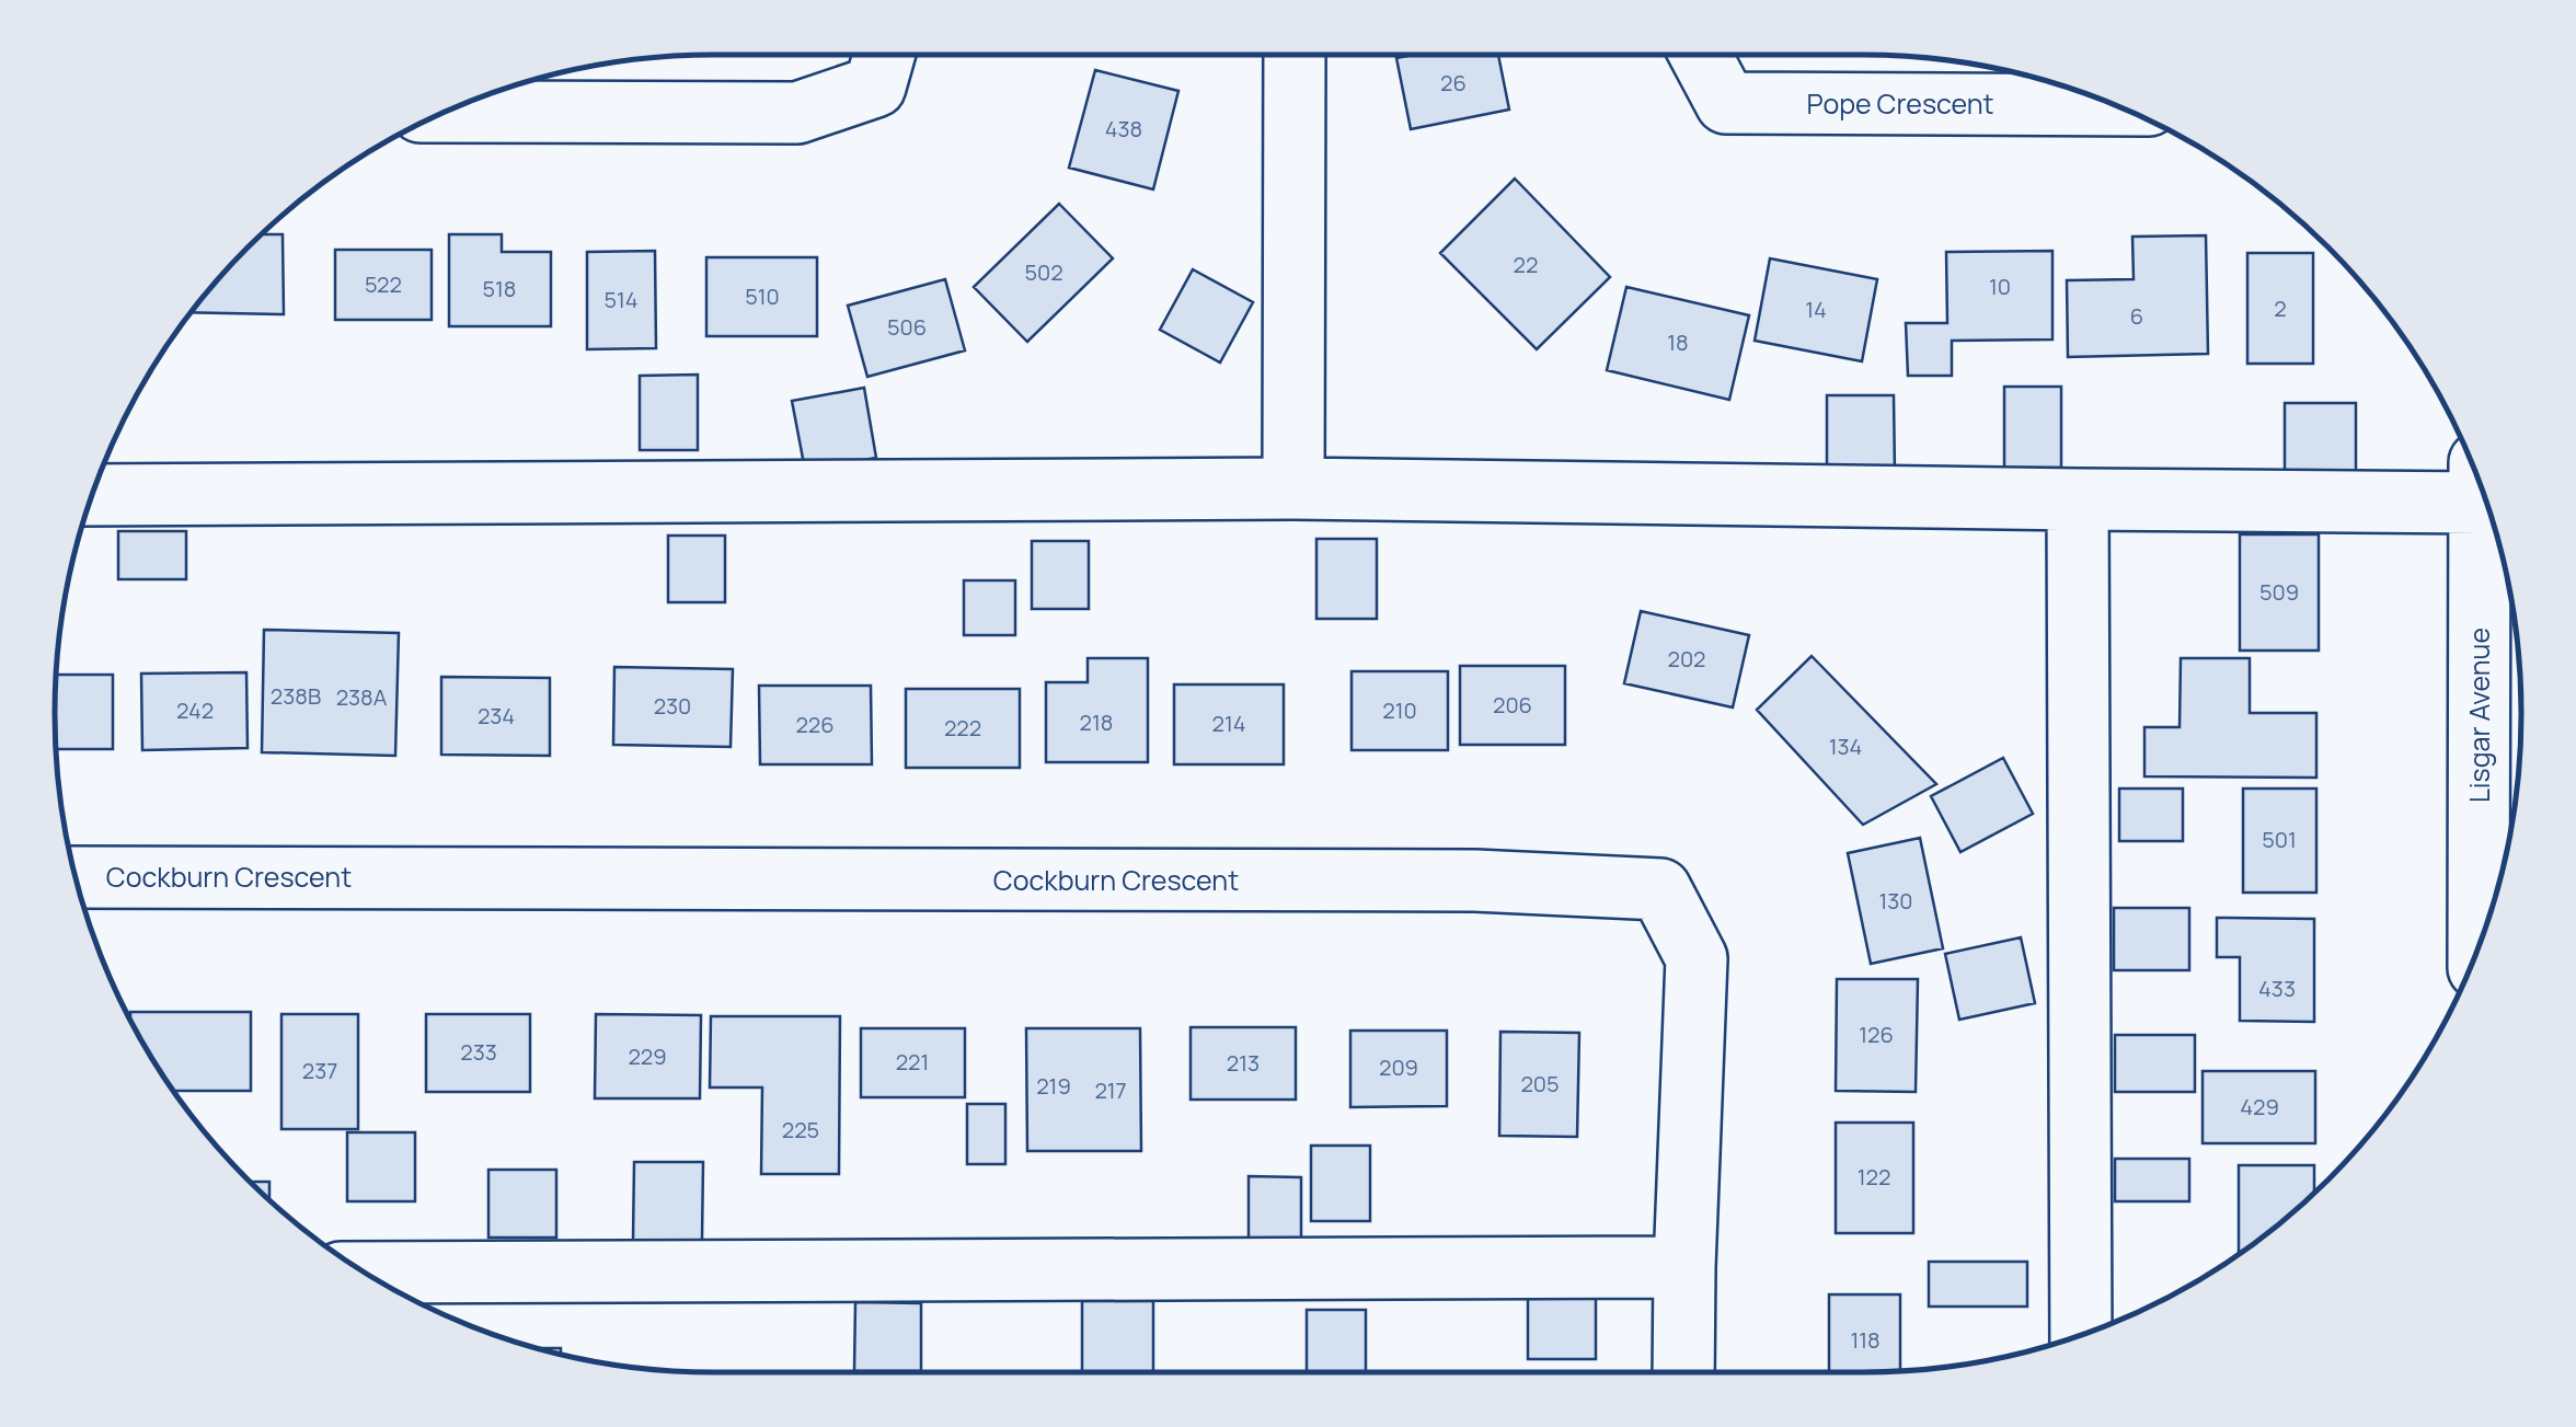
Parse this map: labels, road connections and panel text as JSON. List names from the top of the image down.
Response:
{
  "streets": {
    "street": ["Pope Crescent", "Lisgar Avenue", "Cockburn Crescent"]
  },
  "house_numbers": [
    "26",
    "438",
    "22",
    "502",
    "522",
    "10",
    "518",
    "510",
    "514",
    "2",
    "14",
    "6",
    "506",
    "18",
    "509",
    "202",
    "238B",
    "238A",
    "206",
    "230",
    "242",
    "210",
    "234",
    "218",
    "214",
    "226",
    "222",
    "134",
    "501",
    "130",
    "433",
    "126",
    "233",
    "229",
    "221",
    "213",
    "209",
    "237",
    "205",
    "219",
    "217",
    "429",
    "225",
    "122",
    "118"
  ]
}
